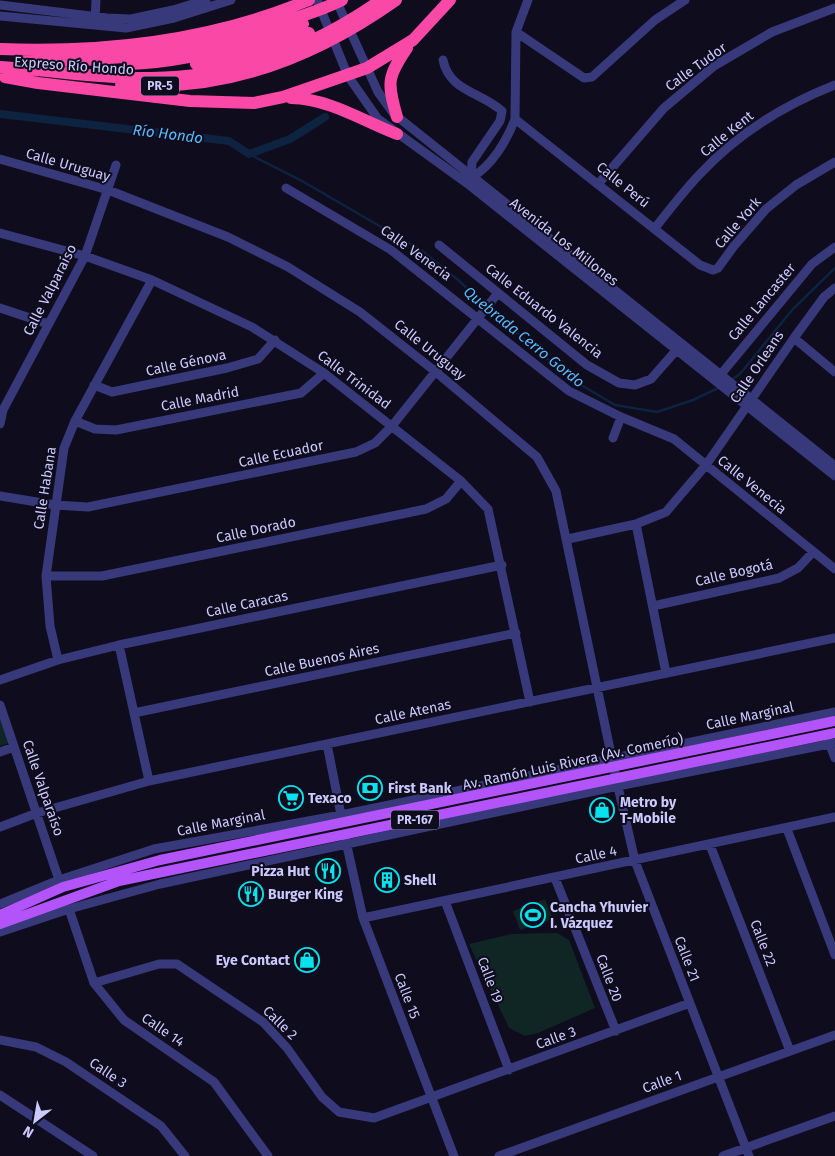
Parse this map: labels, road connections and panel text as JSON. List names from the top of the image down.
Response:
{
  "streets": {
    "highway": ["Expreso Río Hondo", "PR-5"],
    "main road": ["Av. Ramón Luis Rivera (Av. Comerío)", "PR-167"],
    "street": [
      "Calle Tudor",
      "Calle Kent",
      "Calle Uruguay",
      "Calle Perú",
      "Calle York",
      "Avenida Los Millones",
      "Calle Venecia",
      "Calle Valparaíso",
      "Calle Lancaster",
      "Calle Eduardo Valencia",
      "Calle Génova",
      "Calle Orleans",
      "Calle Trinidad",
      "Calle Madrid",
      "Calle Ecuador",
      "Calle Habana",
      "Calle Dorado",
      "Calle Bogotá",
      "Calle Caracas",
      "Calle Buenos Aires",
      "Calle Atenas",
      "Calle Marginal",
      "Calle 4",
      "Calle 22",
      "Calle 21",
      "Calle 20",
      "Calle 19",
      "Calle 15",
      "Calle 2",
      "Calle 14",
      "Calle 3",
      "Calle 1"
    ]
  },
  "crossings": [
    ["Calle Tudor", "Calle Perú"],
    ["Calle Kent", "Calle Perú"],
    ["Calle Uruguay", "Calle Valparaíso"],
    ["Calle Uruguay", "Calle Orleans"],
    ["Calle Uruguay", "Calle Ecuador"],
    ["Calle Uruguay", "Calle Atenas"],
    ["Calle Uruguay", "Calle Marginal"],
    ["Calle Uruguay", "Av. Ramón Luis Rivera (Av. Comerío)"],
    ["Calle Uruguay", "Calle 21"],
    ["Calle Perú", "Calle York"],
    ["Avenida Los Millones", "Calle Lancaster"],
    ["Avenida Los Millones", "Calle Eduardo Valencia"],
    ["Avenida Los Millones", "Calle Orleans"],
    ["Calle Venecia", "Calle Orleans"],
    ["Calle Venecia", "Calle Ecuador"],
    ["Calle Venecia", "Calle Bogotá"],
    ["Calle Valparaíso", "Calle Trinidad"],
    ["Calle Valparaíso", "Calle Atenas"],
    ["Calle Valparaíso", "Calle Marginal"],
    ["Calle Eduardo Valencia", "Calle Ecuador"],
    ["Calle Génova", "Calle Trinidad"],
    ["Calle Génova", "Calle Habana"],
    ["Calle Trinidad", "Calle Madrid"],
    ["Calle Trinidad", "Calle Ecuador"],
    ["Calle Trinidad", "Calle Habana"],
    ["Calle Trinidad", "Calle Dorado"],
    ["Calle Trinidad", "Calle Caracas"],
    ["Calle Trinidad", "Calle Buenos Aires"],
    ["Calle Trinidad", "Calle Atenas"],
    ["Calle Madrid", "Calle Habana"],
    ["Calle Ecuador", "Calle Habana"],
    ["Calle Habana", "Calle Dorado"],
    ["Calle Habana", "Calle Caracas"],
    ["Calle Atenas", "Calle 15"],
    ["Calle Marginal", "Av. Ramón Luis Rivera (Av. Comerío)"],
    ["Calle Marginal", "Calle 21"],
    ["Calle Marginal", "Calle 15"],
    ["Av. Ramón Luis Rivera (Av. Comerío)", "Calle 21"],
    ["Av. Ramón Luis Rivera (Av. Comerío)", "Calle 15"],
    ["Calle 4", "Calle 22"],
    ["Calle 4", "Calle 21"],
    ["Calle 4", "Calle 20"],
    ["Calle 4", "Calle 19"],
    ["Calle 4", "Calle 15"],
    ["Calle 22", "Calle 1"],
    ["Calle 21", "Calle 3"],
    ["Calle 21", "Calle 1"],
    ["Calle 20", "Calle 3"],
    ["Calle 19", "Calle 3"],
    ["Calle 15", "Calle 2"],
    ["Calle 15", "Calle 3"],
    ["Calle 2", "Calle 14"],
    ["Calle 2", "Calle 3"]
  ],
  "water": ["Río Hondo", "Quebrada Cerro Gordo"],
  "places": {
    "bank": ["First Bank"],
    "supermarket": ["Texaco"],
    "shop": ["Metro by T-Mobile", "Eye Contact"],
    "restaurant": ["Pizza Hut", "Burger King"],
    "building": ["Shell"],
    "sports": ["Cancha Yhuvier I. Vázquez"]
  },
  "north": "bottom left"
}
